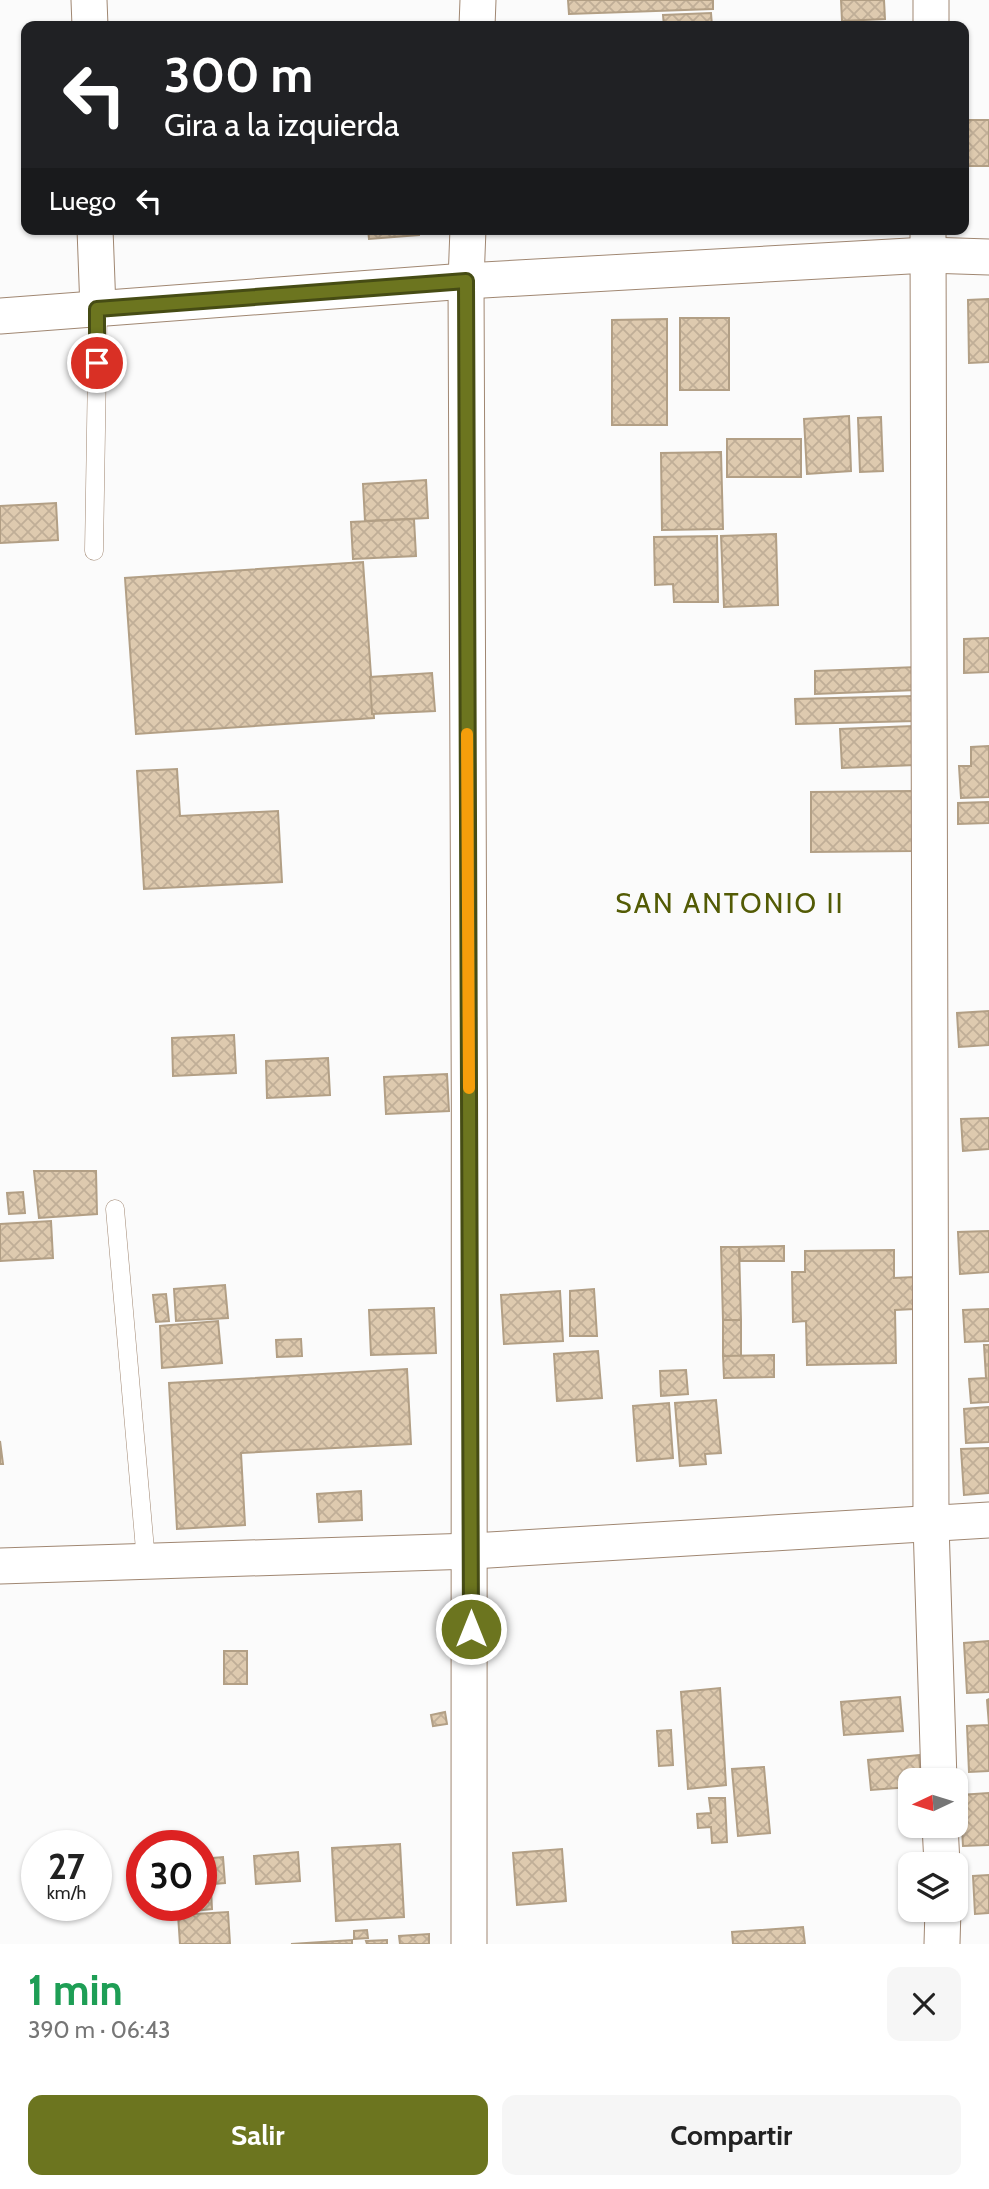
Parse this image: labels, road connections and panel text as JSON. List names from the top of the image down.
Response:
{
  "districts": ["SAN ANTONIO II"],
  "north": "left",
  "page": {
    "turn": ["300 m", "Gira a la izquierda"],
    "then": "Luego",
    "speed": "27 km/h",
    "limit": "30",
    "heading": ["1 min", "390 m · 06:43"],
    "buttons": ["Salir", "Compartir"]
  }
}
